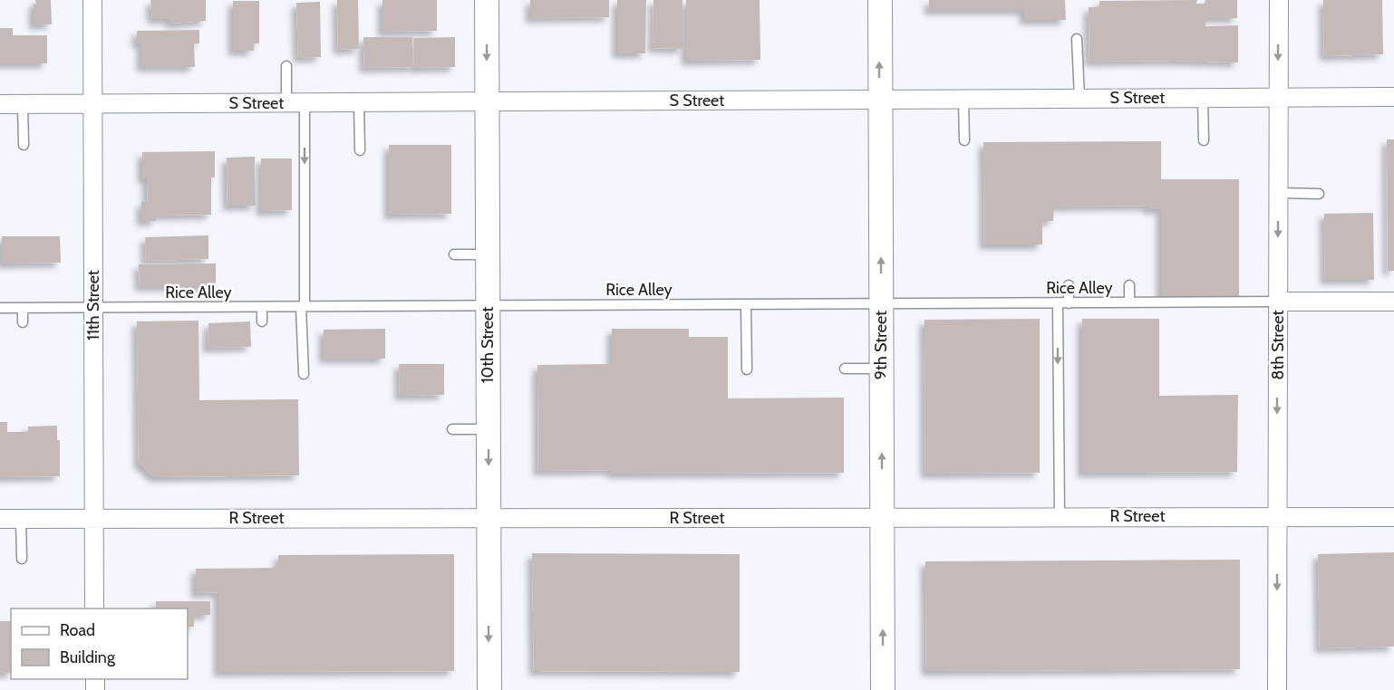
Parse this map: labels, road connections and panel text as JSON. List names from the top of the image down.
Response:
{
  "streets": {
    "street": [
      "S Street",
      "11th Street",
      "10th Street",
      "9th Street",
      "8th Street",
      "R Street"
    ],
    "lane": ["Rice Alley"]
  },
  "crossings": [
    ["S Street", "11th Street"],
    ["S Street", "10th Street"],
    ["S Street", "9th Street"],
    ["S Street", "8th Street"],
    ["Rice Alley", "11th Street"],
    ["Rice Alley", "10th Street"],
    ["Rice Alley", "9th Street"],
    ["Rice Alley", "8th Street"],
    ["11th Street", "R Street"],
    ["10th Street", "R Street"],
    ["9th Street", "R Street"],
    ["8th Street", "R Street"]
  ],
  "one_way": ["10th Street", "9th Street", "8th Street"],
  "legend": ["Road", "Building"]
}
